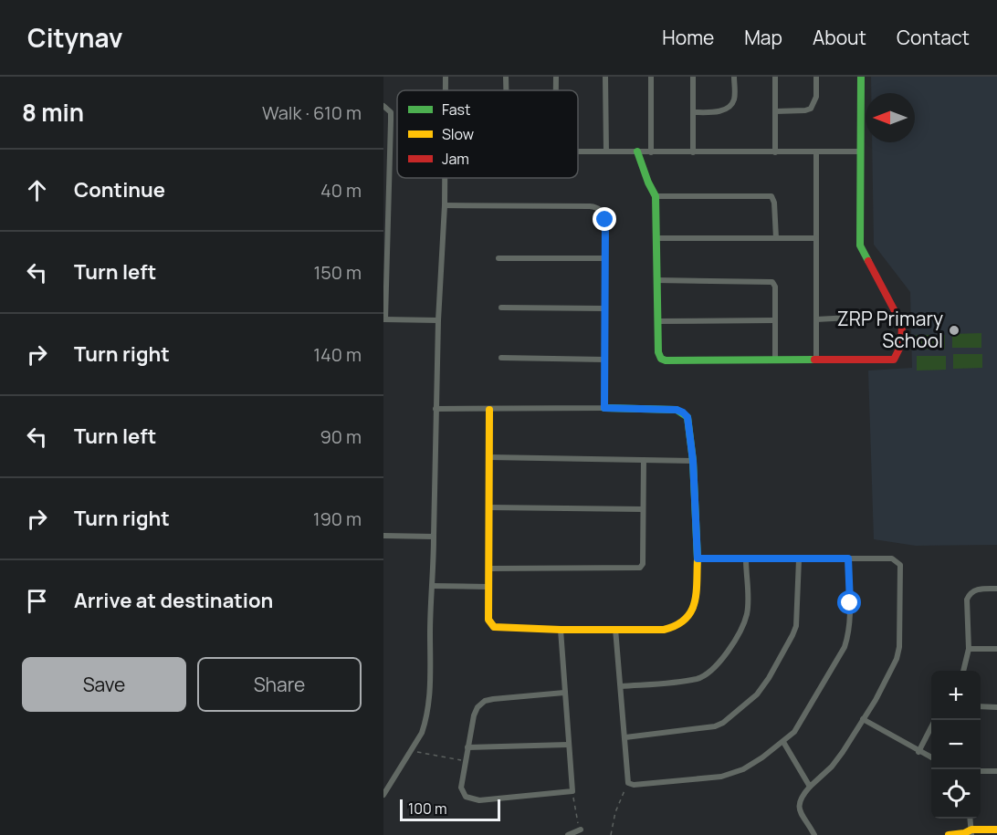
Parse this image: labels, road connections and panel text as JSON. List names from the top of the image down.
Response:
{
  "places": ["ZRP Primary School"],
  "legend": ["Fast", "Slow", "Jam"],
  "scale_bar": "100 m",
  "north": "left",
  "page": {
    "header": "Citynav",
    "nav": [
      "Home",
      "Map",
      "About",
      "Contact"
    ],
    "heading": ["8 min", "Walk · 610 m"],
    "list": [
      ["Continue", "40 m"],
      ["Turn left", "150 m"],
      ["Turn right", "140 m"],
      ["Turn left", "90 m"],
      ["Turn right", "190 m"],
      "Arrive at destination"
    ],
    "buttons": ["Save", "Share"],
    "map_buttons": ["+", "−"],
    "scale": "100 m"
  }
}
